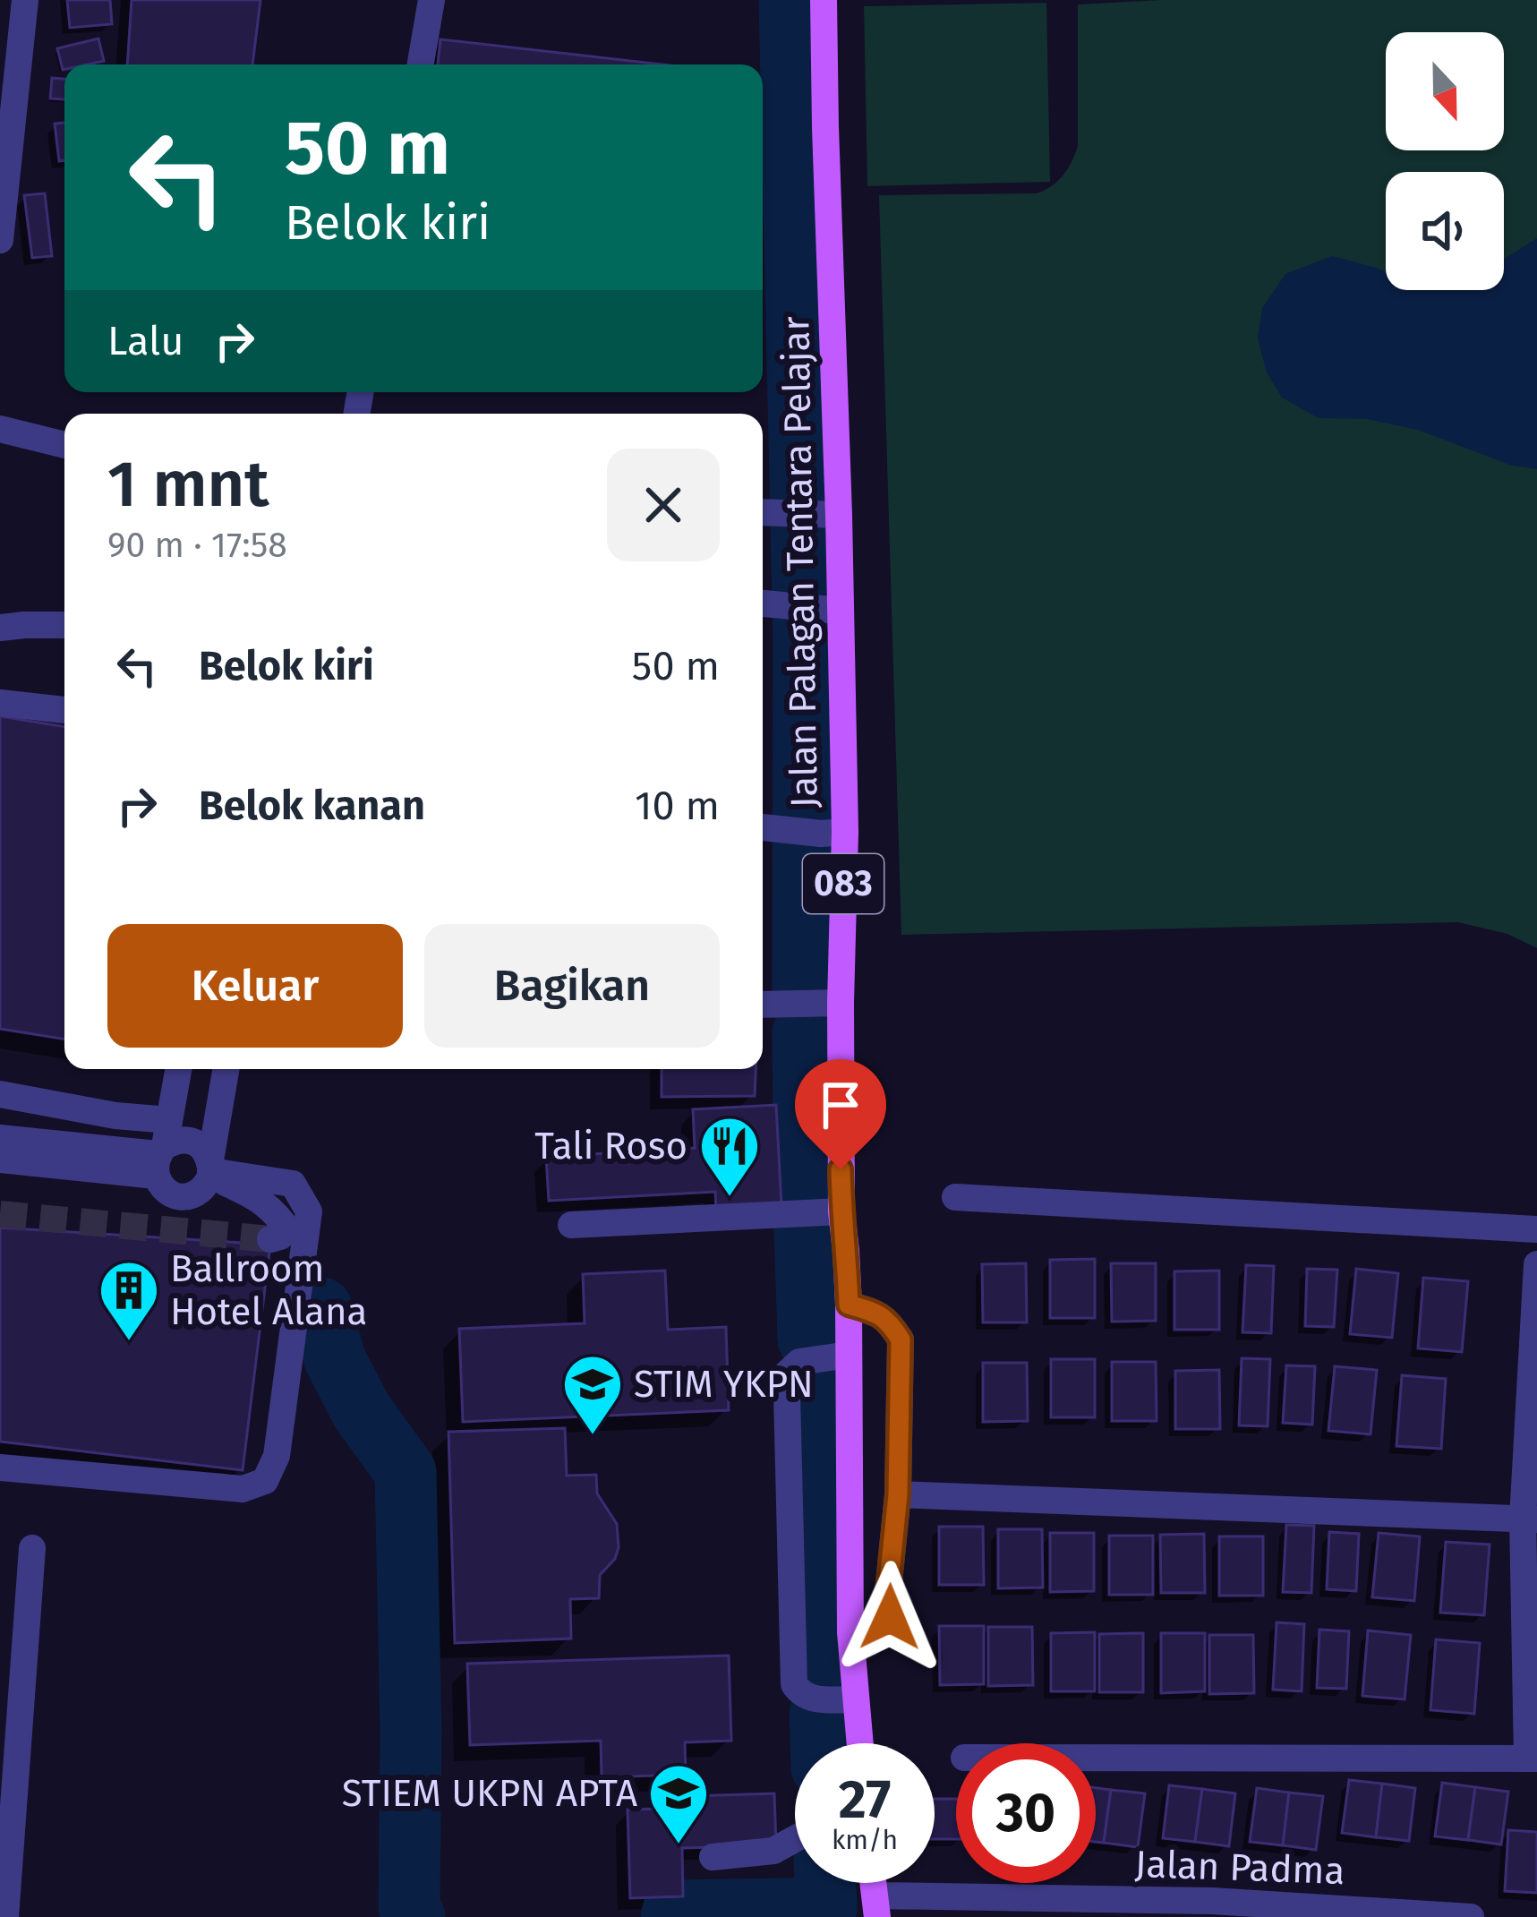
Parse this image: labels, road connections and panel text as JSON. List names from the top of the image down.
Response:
{
  "streets": {
    "main road": ["Jalan Palagan Tentara Pelajar", "083"],
    "street": ["Jalan Padma"]
  },
  "places": {
    "restaurant": ["Tali Roso"],
    "building": ["Ballroom Hotel Alana"],
    "school or university": ["STIM YKPN", "STIEM UKPN APTA"]
  },
  "north": "bottom",
  "page": {
    "turn": ["50 m", "Belok kiri"],
    "then": "Lalu",
    "heading": ["1 mnt", "90 m · 17:58"],
    "list": [
      {
        "name": "Belok kiri",
        "value": "50 m"
      },
      {
        "name": "Belok kanan",
        "value": "10 m"
      }
    ],
    "buttons": ["Keluar", "Bagikan"],
    "speed": "27 km/h",
    "limit": "30"
  }
}
